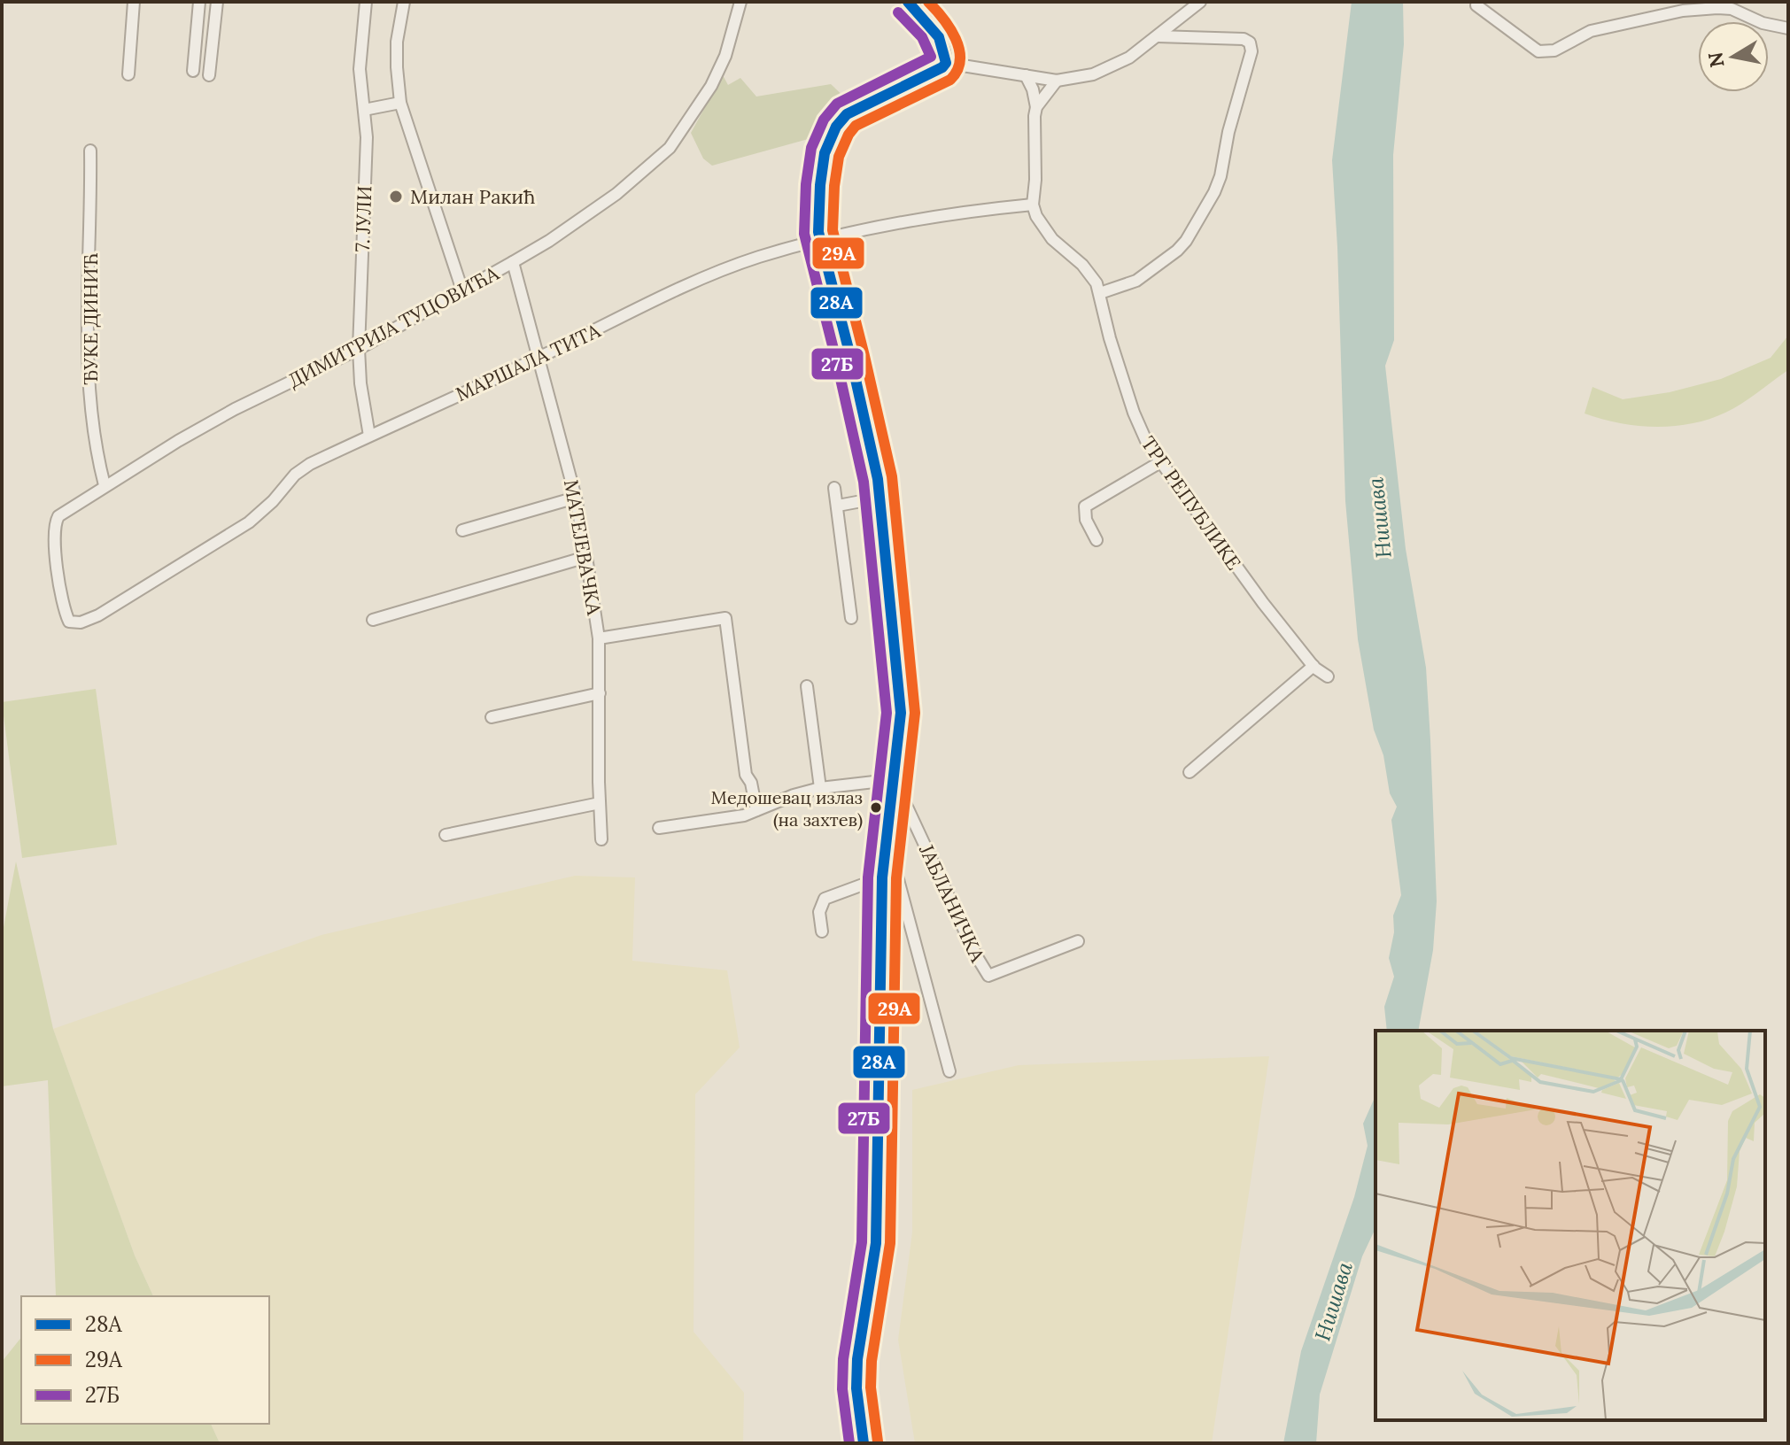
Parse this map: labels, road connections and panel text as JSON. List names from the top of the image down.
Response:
{
  "streets": {
    "street": [
      "7. ЈУЛИ",
      "ЂУКЕ ДИНИЋ",
      "ДИМИТРИЈА ТУЦОВИЋА",
      "МАРШАЛА ТИТА",
      "ТРГ РЕПУБЛИКЕ",
      "МАТЕЈЕВАЧКА",
      "ЈАБЛАНИЧКА"
    ]
  },
  "crossings": [
    ["7. ЈУЛИ", "ДИМИТРИЈА ТУЦОВИЋА"],
    ["7. ЈУЛИ", "МАРШАЛА ТИТА"],
    ["ЂУКЕ ДИНИЋ", "ДИМИТРИЈА ТУЦОВИЋА"],
    ["ДИМИТРИЈА ТУЦОВИЋА", "МАРШАЛА ТИТА"],
    ["ДИМИТРИЈА ТУЦОВИЋА", "МАТЕЈЕВАЧКА"],
    ["МАРШАЛА ТИТА", "ТРГ РЕПУБЛИКЕ"],
    ["МАРШАЛА ТИТА", "МАТЕЈЕВАЧКА"]
  ],
  "water": ["Нишава"],
  "places": ["Милан Ракић", "Медошевац излаз (на захтев)"],
  "lines": ["transit line 28А", "transit line 29А", "transit line 27Б"],
  "legend": ["28А", "29А", "27Б"],
  "north": "left"
}
